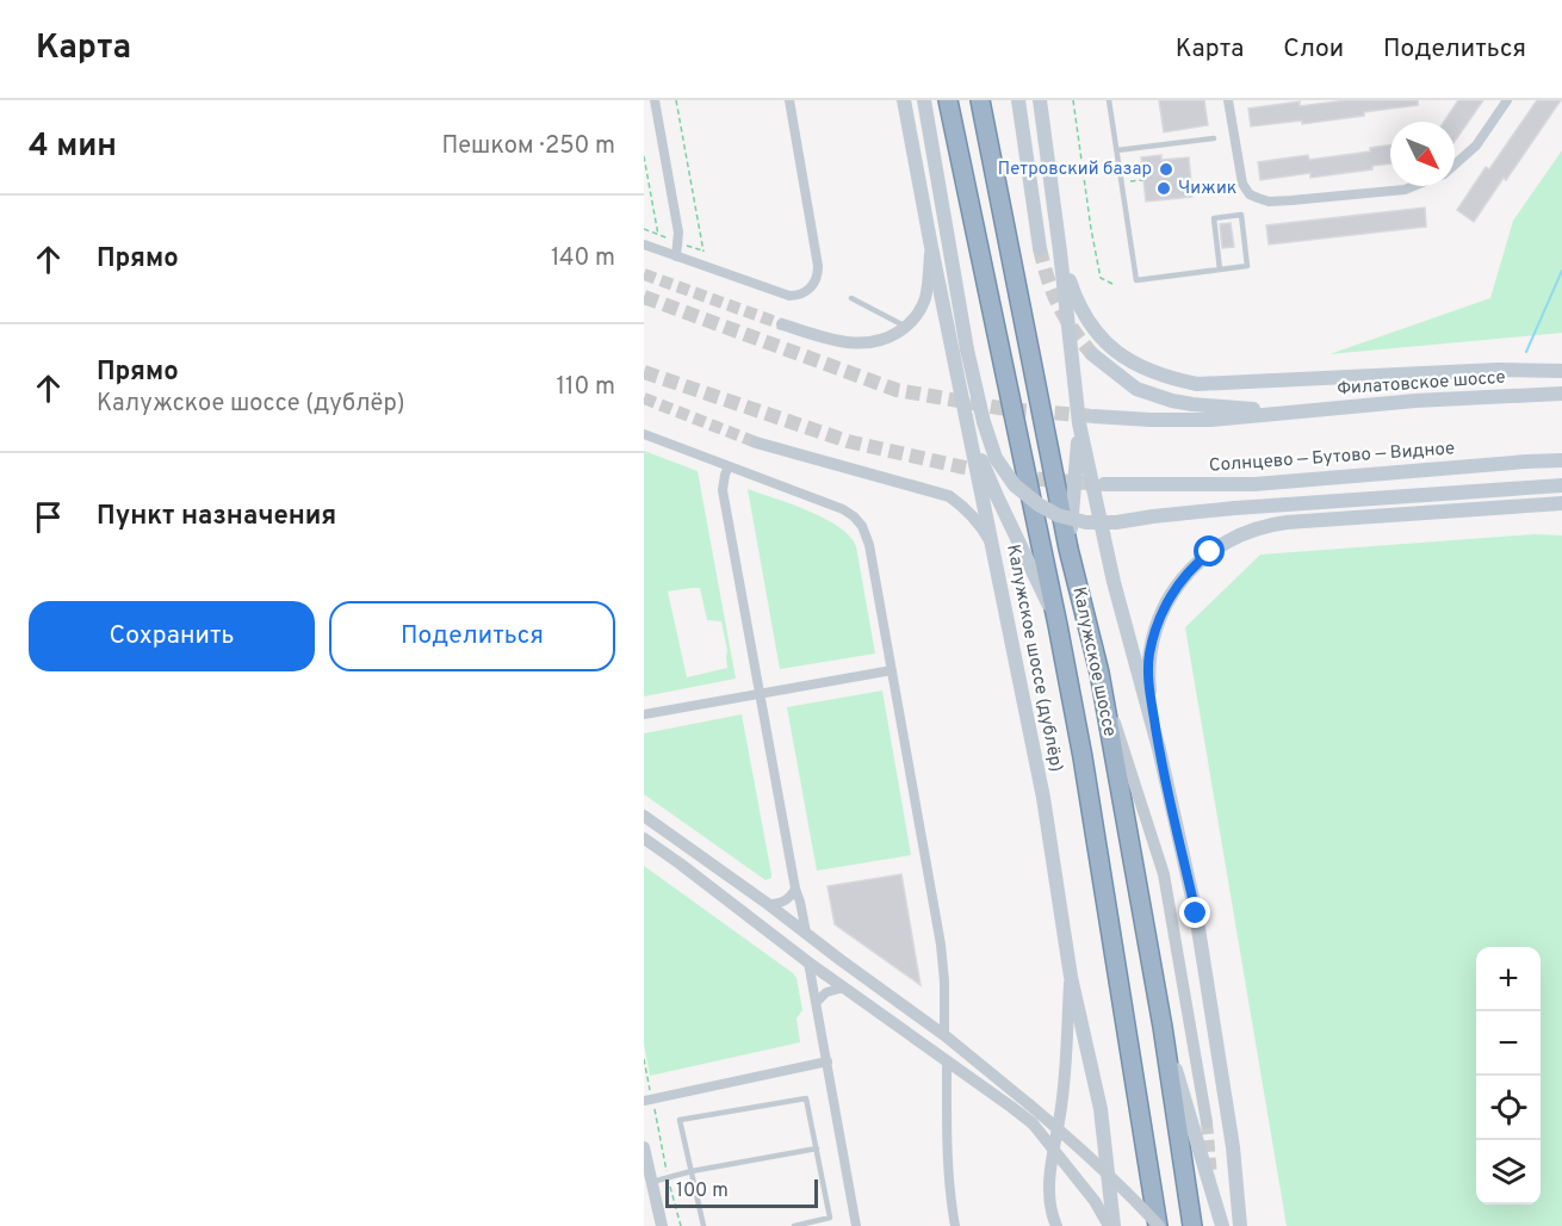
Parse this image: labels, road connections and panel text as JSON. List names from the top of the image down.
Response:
{
  "streets": {
    "highway": ["Калужское шоссе"],
    "main road": ["Филатовское шоссе", "Солнцево — Бутово — Видное", "Калужское шоссе (дублёр)"]
  },
  "places": ["Петровский базар", "Чижик"],
  "scale_bar": "100 m",
  "north": "bottom right",
  "page": {
    "header": "Карта",
    "nav": ["Карта", "Слои", "Поделиться"],
    "heading": ["4 мин", "Пешком · 250 m"],
    "list": [
      ["Прямо", "140 m"],
      ["Прямо", "Калужское шоссе (дублёр)", "110 m"],
      "Пункт назначения"
    ],
    "buttons": ["Сохранить", "Поделиться"],
    "map_buttons": ["+", "−"],
    "scale": "100 m"
  }
}
